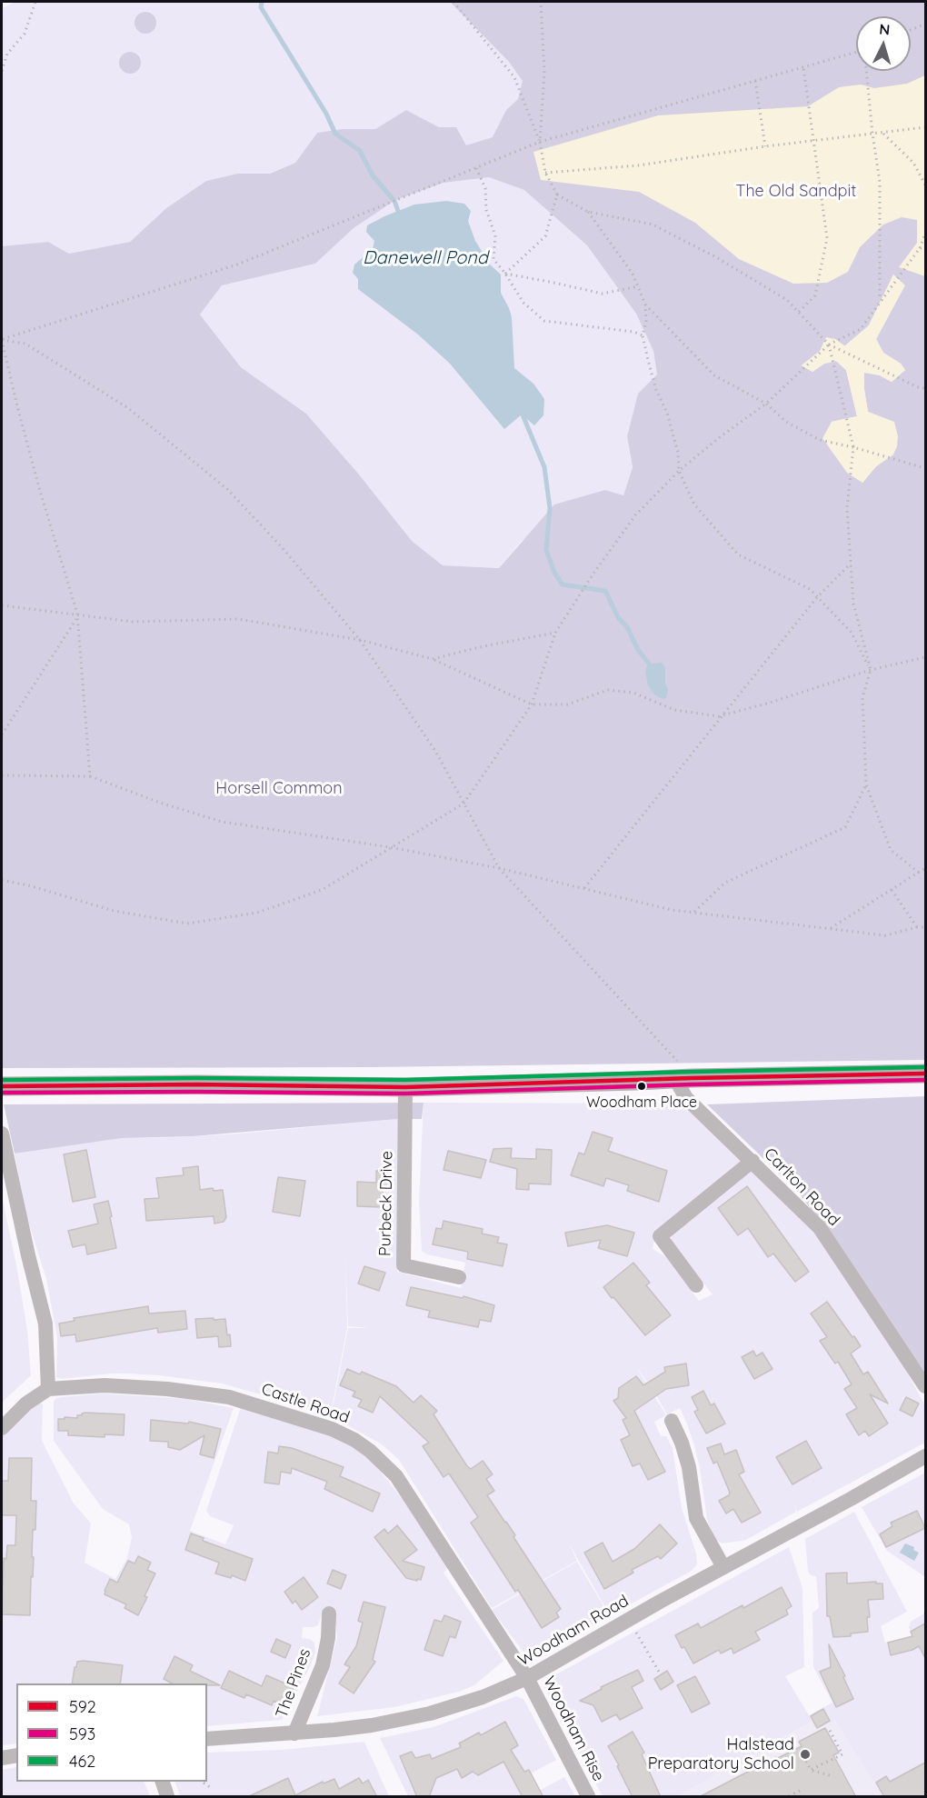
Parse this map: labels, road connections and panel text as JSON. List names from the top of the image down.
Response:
{
  "streets": {
    "street": [
      "Carlton Road",
      "Purbeck Drive",
      "Castle Road",
      "Woodham Road",
      "The Pines",
      "Woodham Rise"
    ]
  },
  "crossings": [
    ["Castle Road", "Woodham Road"],
    ["Castle Road", "Woodham Rise"],
    ["Woodham Road", "The Pines"],
    ["Woodham Road", "Woodham Rise"]
  ],
  "water": ["Danewell Pond"],
  "parks": ["The Old Sandpit", "Horsell Common"],
  "places": ["Woodham Place", "Halstead Preparatory School"],
  "lines": ["transit line 462", "transit line 592", "transit line 593"],
  "legend": ["592", "593", "462"],
  "north": "top"
}
